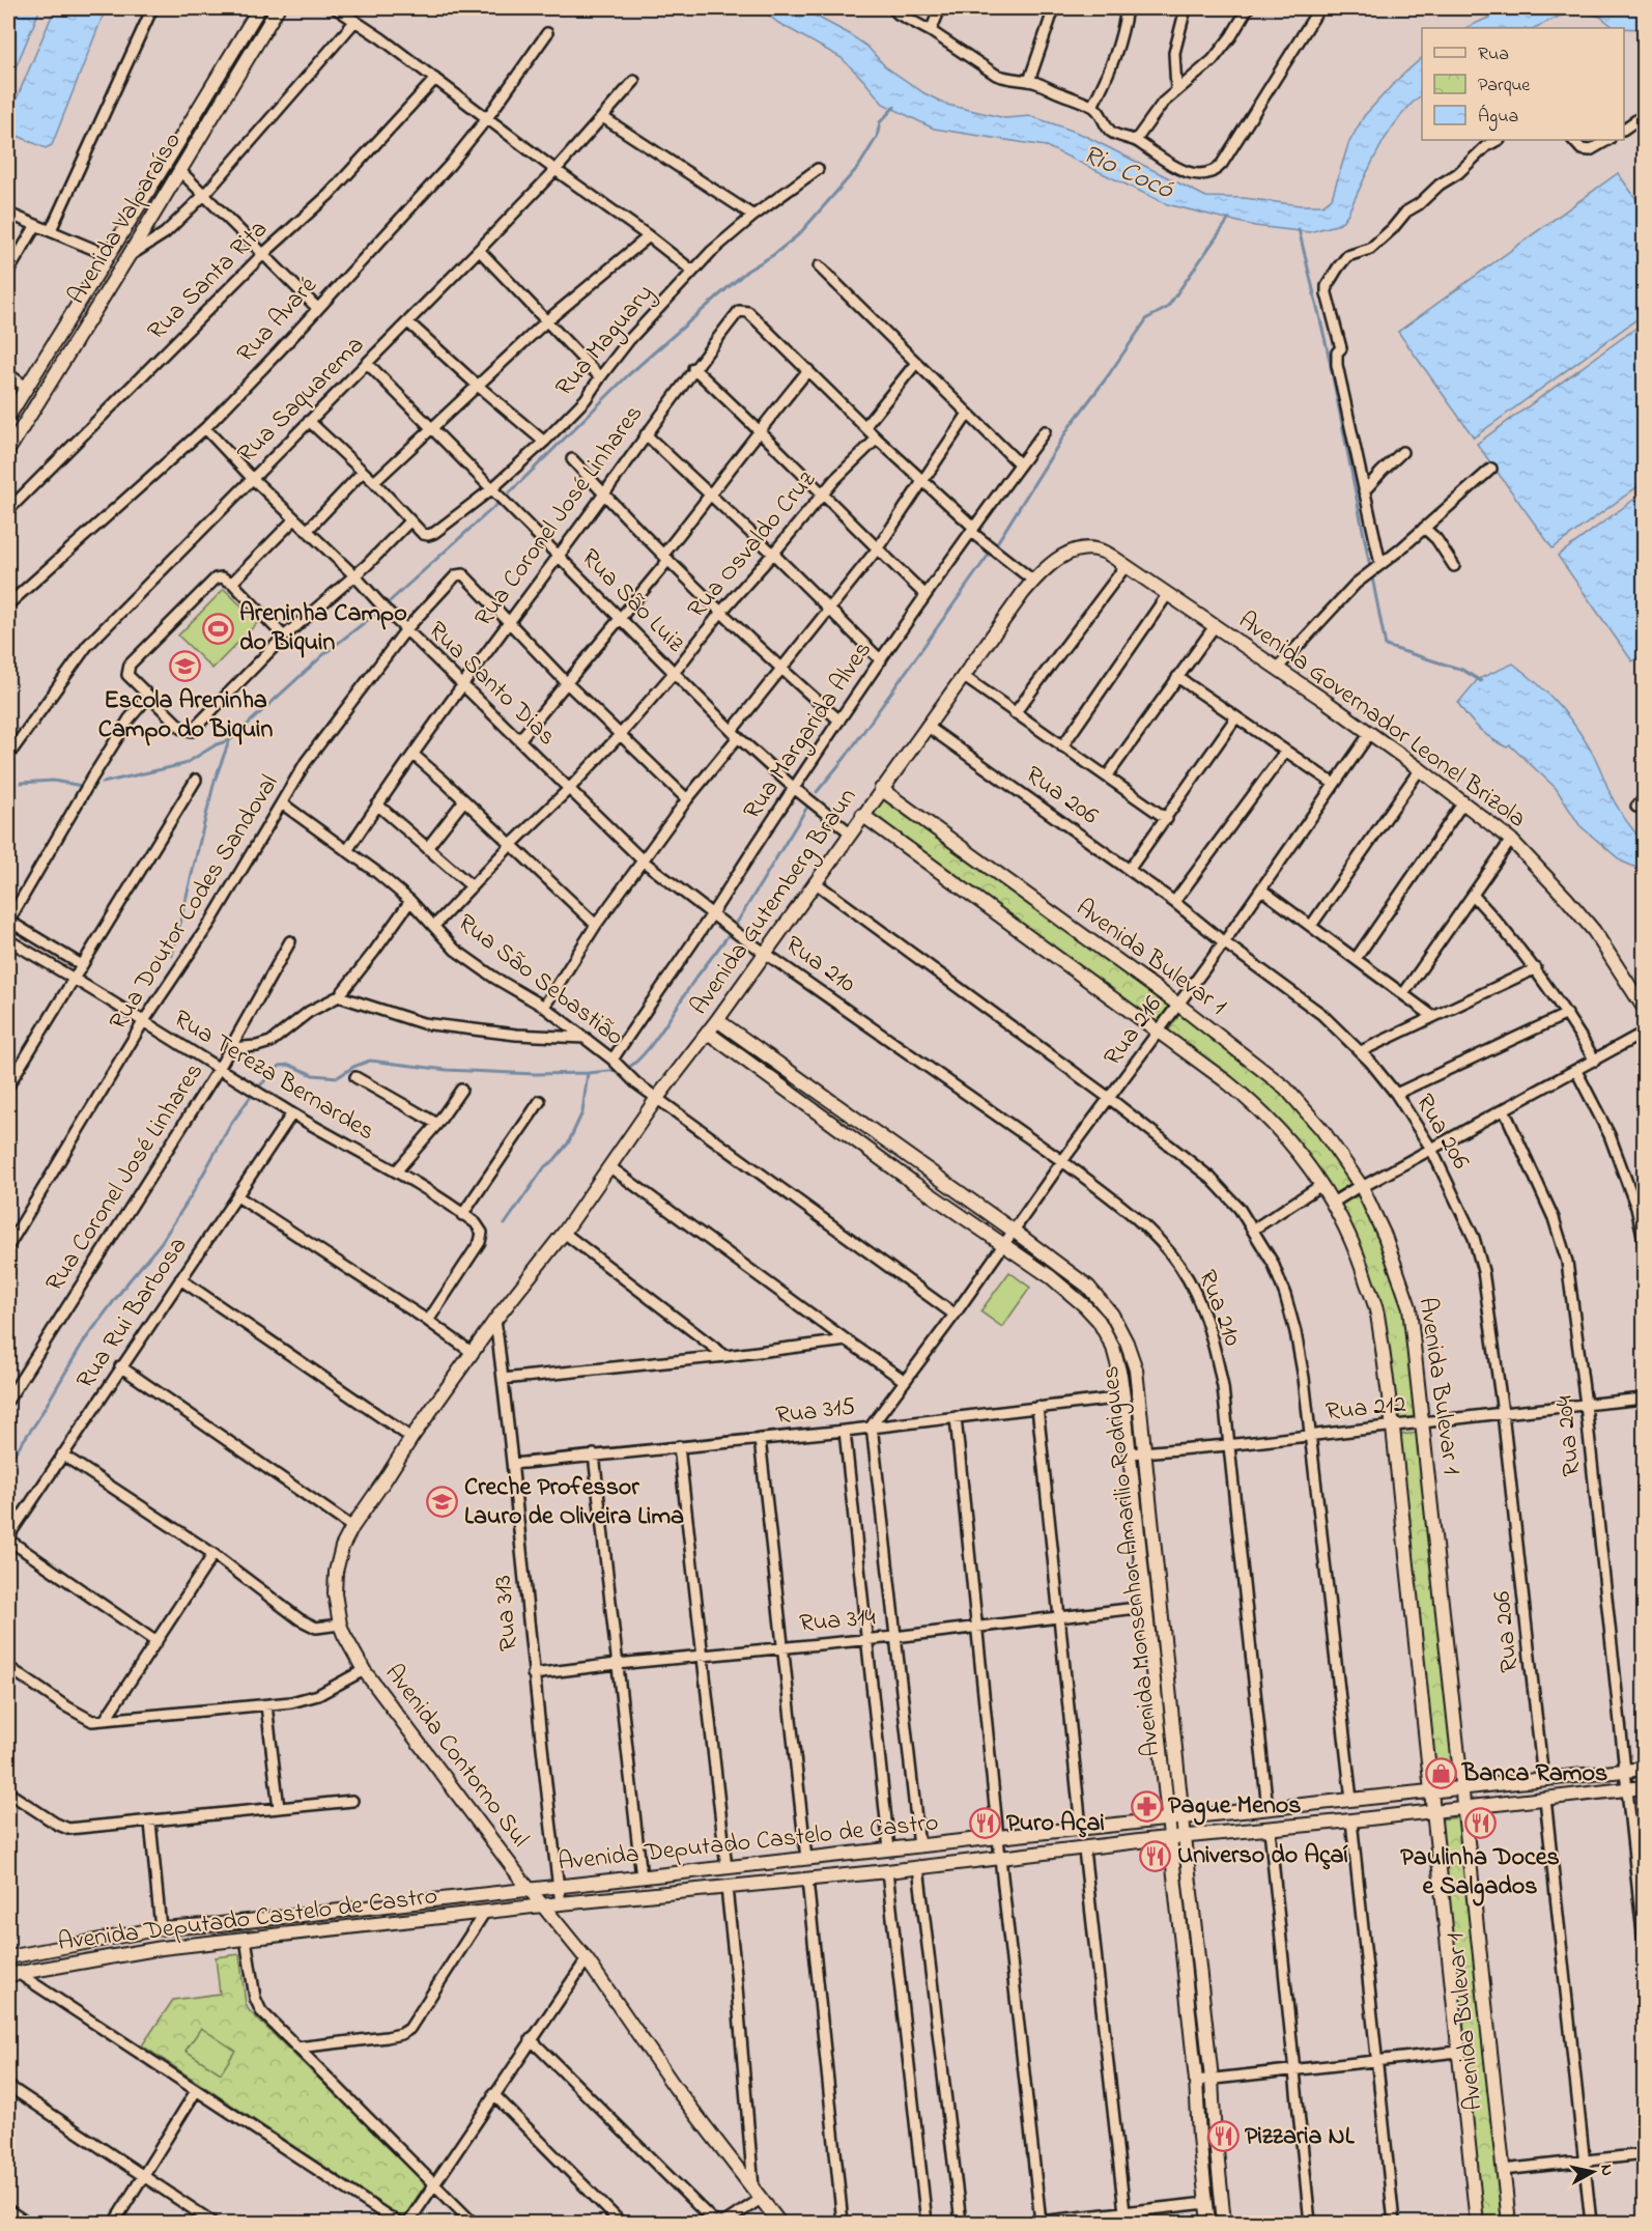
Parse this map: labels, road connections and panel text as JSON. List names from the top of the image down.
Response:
{
  "streets": {
    "street": [
      "Avenida Valparaíso",
      "Rua Santa Rita",
      "Rua Avaré",
      "Rua Maguary",
      "Rua Saquarema",
      "Rua Coronel José Linhares",
      "Rua Osvaldo Cruz",
      "Rua São Luiz",
      "Rua Santo Dias",
      "Avenida Governador Leonel Brizola",
      "Rua Margarida Alves",
      "Rua 206",
      "Avenida Gutemberg Braun",
      "Rua Doutor Codes Sandoval",
      "Avenida Bulevar 1",
      "Rua 210",
      "Rua São Sebastião",
      "Rua 216",
      "Rua Tereza Bernardes",
      "Rua Rui Barbosa",
      "Rua 212",
      "Rua 315",
      "Rua 204",
      "Avenida Monsenhor Amarilio Rodrigues",
      "Rua 313",
      "Rua 314",
      "Avenida Contorno Sul",
      "Avenida Deputado Castelo de Castro"
    ]
  },
  "crossings": [
    ["Rua Avaré", "Rua Santo Dias"],
    ["Rua Maguary", "Rua São Luiz"],
    ["Rua Saquarema", "Rua São Luiz"],
    ["Rua Saquarema", "Rua Santo Dias"],
    ["Rua Coronel José Linhares", "Rua São Luiz"],
    ["Rua Coronel José Linhares", "Rua Santo Dias"],
    ["Rua Coronel José Linhares", "Rua Doutor Codes Sandoval"],
    ["Rua Coronel José Linhares", "Rua São Sebastião"],
    ["Rua Coronel José Linhares", "Rua Tereza Bernardes"],
    ["Rua Osvaldo Cruz", "Rua São Luiz"],
    ["Rua Osvaldo Cruz", "Rua Santo Dias"],
    ["Rua Osvaldo Cruz", "Rua São Sebastião"],
    ["Rua São Luiz", "Rua Margarida Alves"],
    ["Rua São Luiz", "Avenida Gutemberg Braun"],
    ["Rua Santo Dias", "Rua Margarida Alves"],
    ["Rua Santo Dias", "Avenida Gutemberg Braun"],
    ["Rua Santo Dias", "Rua Doutor Codes Sandoval"],
    ["Rua Santo Dias", "Rua 210"],
    ["Avenida Governador Leonel Brizola", "Avenida Gutemberg Braun"],
    ["Avenida Governador Leonel Brizola", "Rua 216"],
    ["Rua Margarida Alves", "Rua São Sebastião"],
    ["Rua 206", "Avenida Gutemberg Braun"],
    ["Rua 206", "Rua 216"],
    ["Rua 206", "Rua 212"],
    ["Rua 206", "Avenida Deputado Castelo de Castro"],
    ["Avenida Gutemberg Braun", "Avenida Bulevar 1"],
    ["Avenida Gutemberg Braun", "Rua 210"],
    ["Avenida Gutemberg Braun", "Rua São Sebastião"],
    ["Avenida Gutemberg Braun", "Avenida Monsenhor Amarilio Rodrigues"],
    ["Avenida Gutemberg Braun", "Rua 313"],
    ["Avenida Gutemberg Braun", "Avenida Contorno Sul"],
    ["Rua Doutor Codes Sandoval", "Rua São Sebastião"],
    ["Rua Doutor Codes Sandoval", "Rua Tereza Bernardes"],
    ["Avenida Bulevar 1", "Rua 216"],
    ["Avenida Bulevar 1", "Rua 212"],
    ["Avenida Bulevar 1", "Avenida Deputado Castelo de Castro"],
    ["Rua 210", "Rua 216"],
    ["Rua 210", "Rua 212"],
    ["Rua 210", "Avenida Deputado Castelo de Castro"],
    ["Rua São Sebastião", "Rua 216"],
    ["Rua 216", "Rua 315"],
    ["Rua 216", "Avenida Monsenhor Amarilio Rodrigues"],
    ["Rua Tereza Bernardes", "Rua Rui Barbosa"],
    ["Rua 212", "Rua 204"],
    ["Rua 212", "Avenida Monsenhor Amarilio Rodrigues"],
    ["Rua 315", "Avenida Monsenhor Amarilio Rodrigues"],
    ["Rua 315", "Rua 313"],
    ["Rua 204", "Avenida Deputado Castelo de Castro"],
    ["Avenida Monsenhor Amarilio Rodrigues", "Rua 314"],
    ["Avenida Monsenhor Amarilio Rodrigues", "Avenida Deputado Castelo de Castro"],
    ["Rua 313", "Rua 314"],
    ["Rua 313", "Avenida Contorno Sul"],
    ["Rua 313", "Avenida Deputado Castelo de Castro"],
    ["Avenida Contorno Sul", "Avenida Deputado Castelo de Castro"]
  ],
  "water": ["Rio Cocó"],
  "places": {
    "sports": ["Areninha Campo do Biquin"],
    "school or university": ["Escola Areninha Campo do Biquin", "Creche Professor Lauro de Oliveira Lima"],
    "shop": ["Banca Ramos"],
    "pharmacy": ["Pague Menos"],
    "restaurant": [
      "Puro Açai",
      "Paulinha Doces e Salgados",
      "Universo do Açaí",
      "Pizzaria NL"
    ]
  },
  "legend": ["Rua", "Parque", "Água"],
  "north": "right"
}
